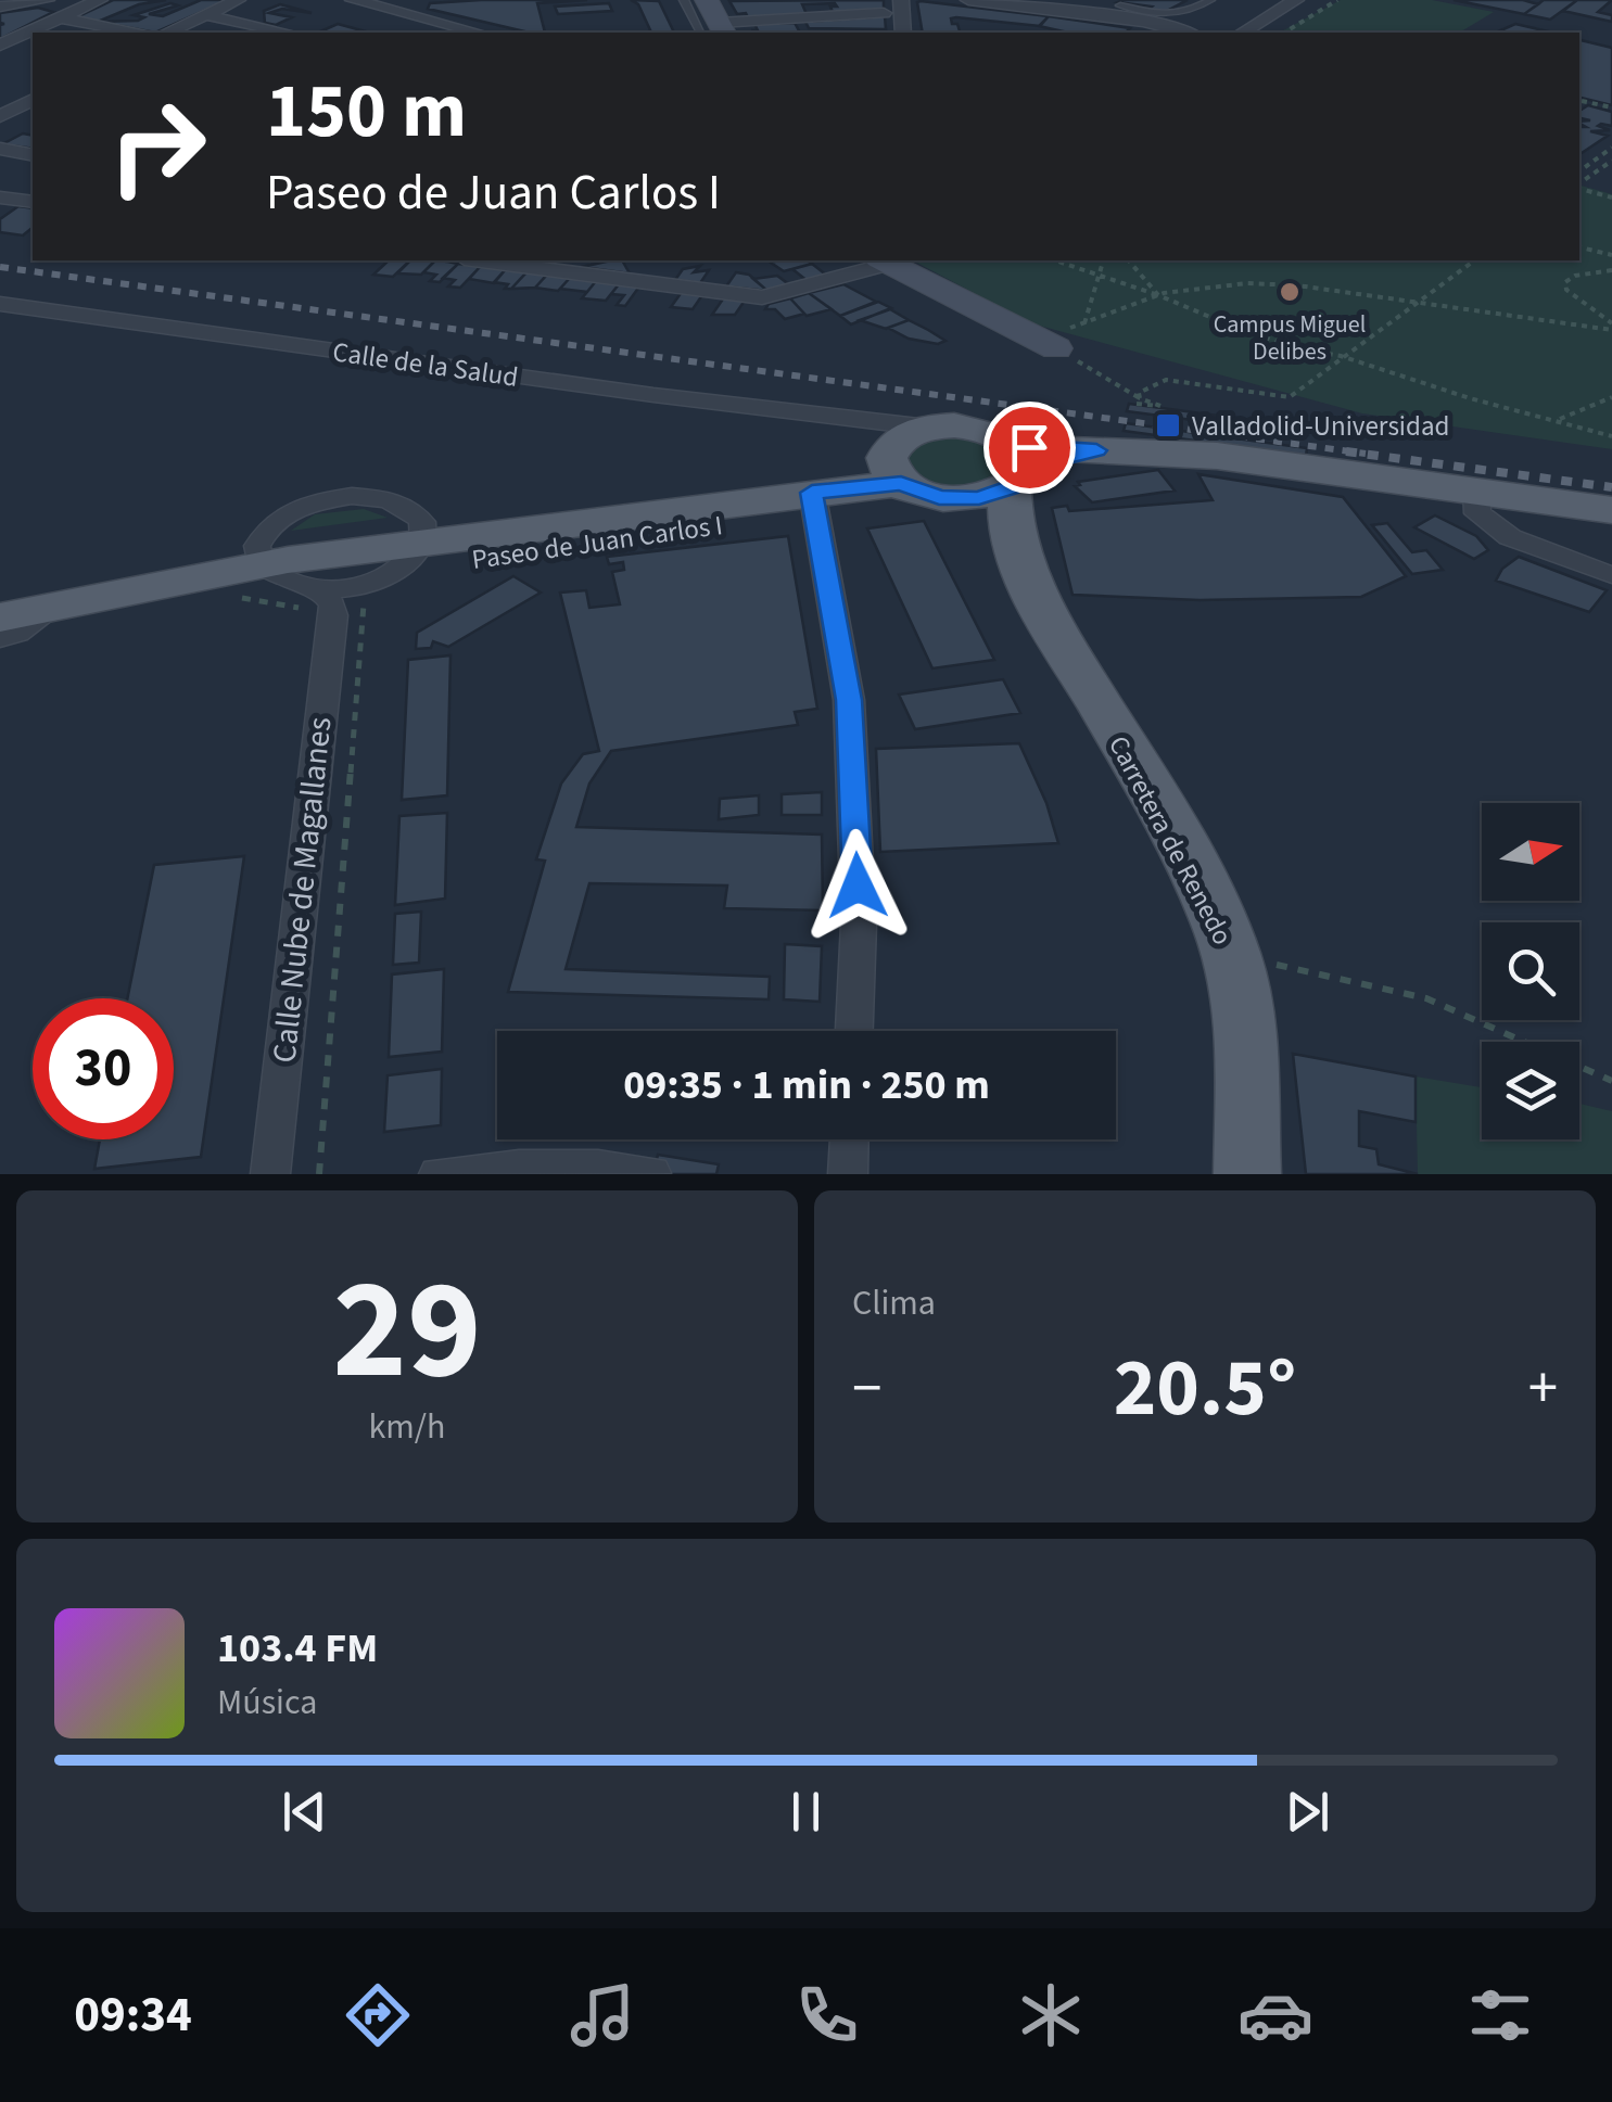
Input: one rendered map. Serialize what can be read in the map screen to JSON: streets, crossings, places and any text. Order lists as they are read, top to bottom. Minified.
{"streets":{"main road":["Paseo de Juan Carlos I","Carretera de Renedo"],"street":["Calle de la Salud","Calle Nube de Magallanes"]},"places":{"other":["Campus Miguel Delibes"],"transit":["Valladolid-Universidad"]},"north":"right","page":{"turn":["150 m","Paseo de Juan Carlos I"],"limit":"30","trip":"09:35 · 1 min · 250 m","tile":[["29","km/h"],"Clima"],"heat":["−","20.5°","+"],"song":["103.4 FM","Música"],"tabs":"09:34"}}
